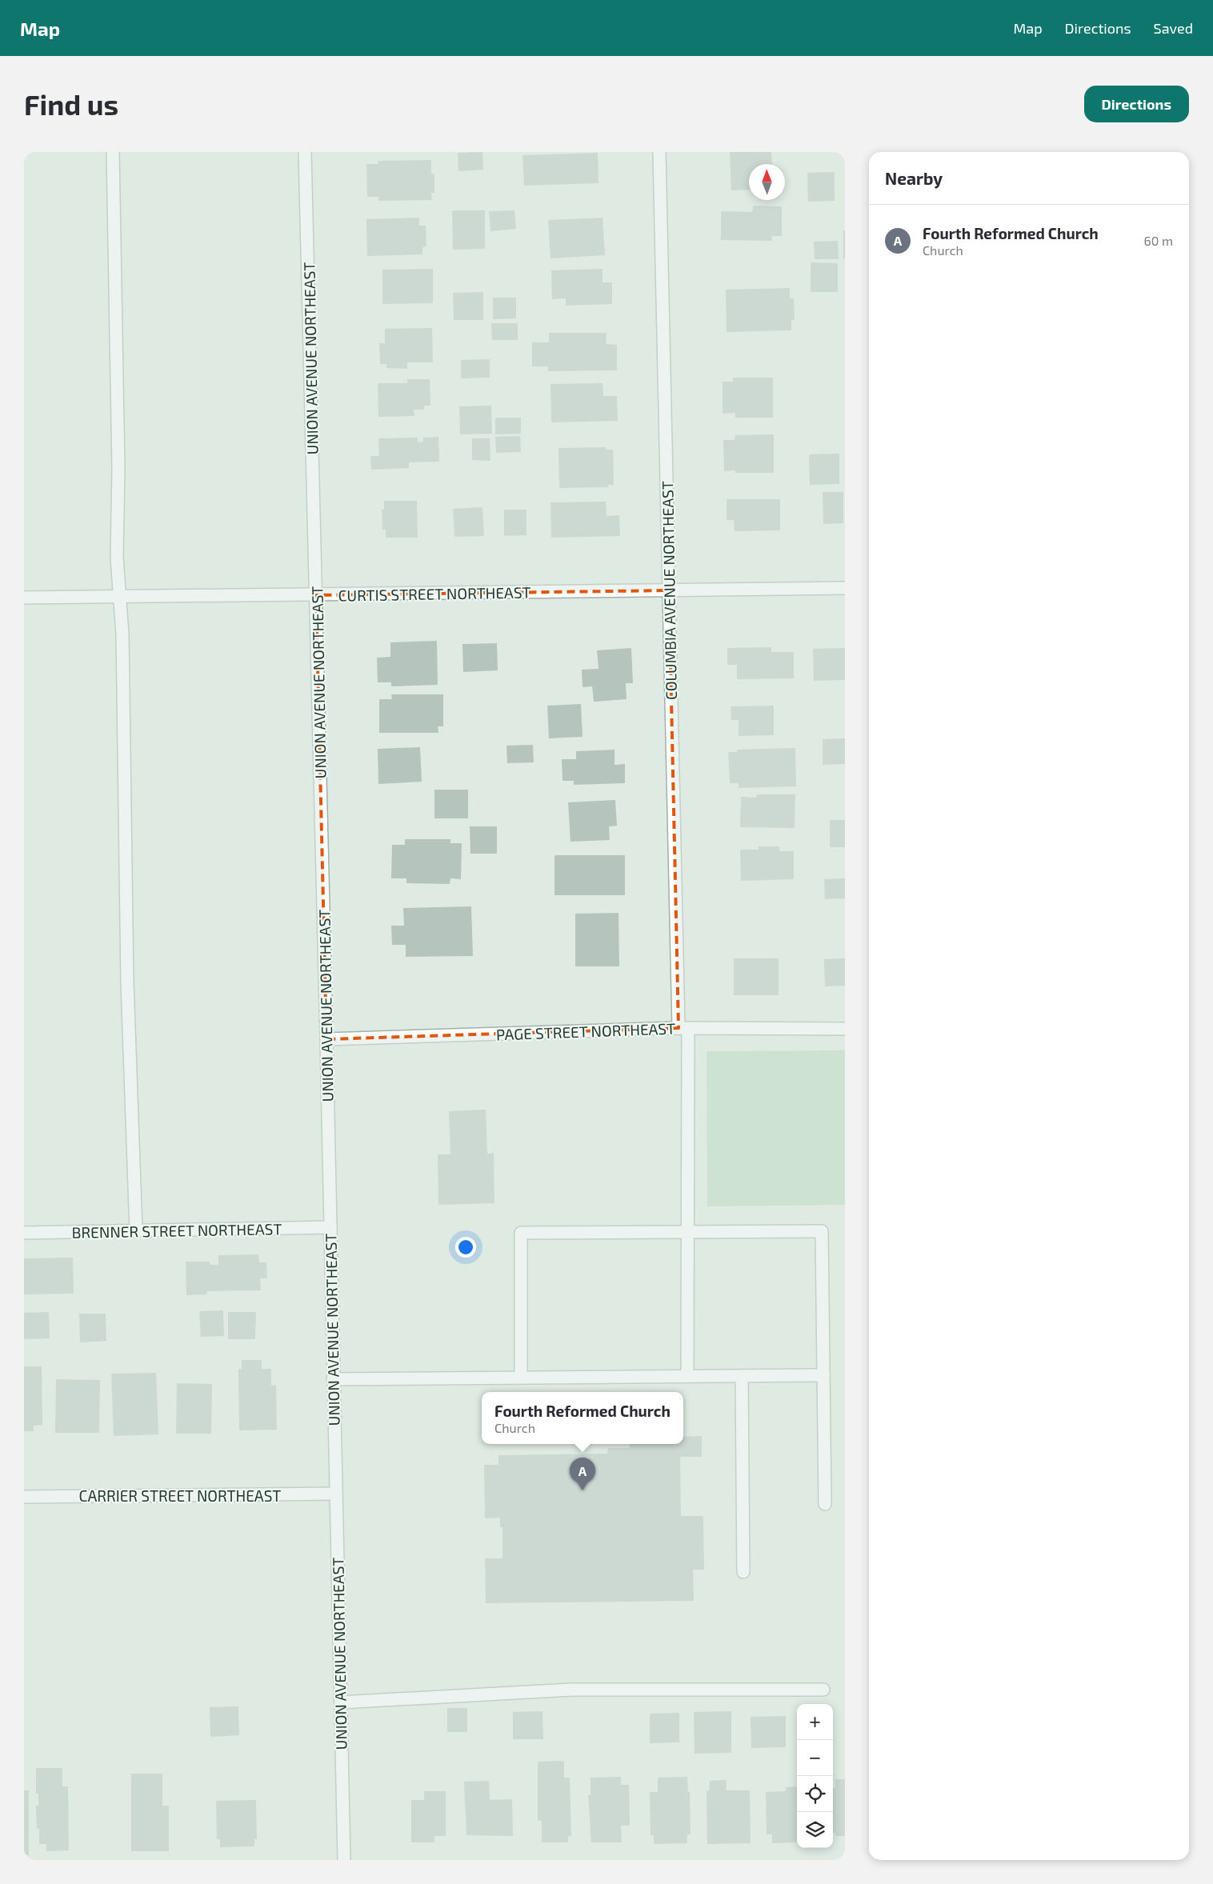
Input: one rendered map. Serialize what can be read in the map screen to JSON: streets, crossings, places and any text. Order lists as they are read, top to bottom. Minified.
{"streets":{"street":["UNION AVENUE NORTHEAST","COLUMBIA AVENUE NORTHEAST","CURTIS STREET NORTHEAST","PAGE STREET NORTHEAST","BRENNER STREET NORTHEAST","CARRIER STREET NORTHEAST"]},"crossings":[["UNION AVENUE NORTHEAST","CURTIS STREET NORTHEAST"],["UNION AVENUE NORTHEAST","PAGE STREET NORTHEAST"],["UNION AVENUE NORTHEAST","BRENNER STREET NORTHEAST"],["UNION AVENUE NORTHEAST","CARRIER STREET NORTHEAST"],["COLUMBIA AVENUE NORTHEAST","CURTIS STREET NORTHEAST"],["COLUMBIA AVENUE NORTHEAST","PAGE STREET NORTHEAST"]],"north":"top","page":{"header":"Map","nav":["Map","Directions","Saved"],"buttons":"Directions","title":"Find us","heading":"Nearby","list":[{"mark":"A","name":"Fourth Reformed Church","note":"Church","value":"60 m"}],"popup":["Fourth Reformed Church","Church"],"pins":"A","map_buttons":["+","−"]}}
